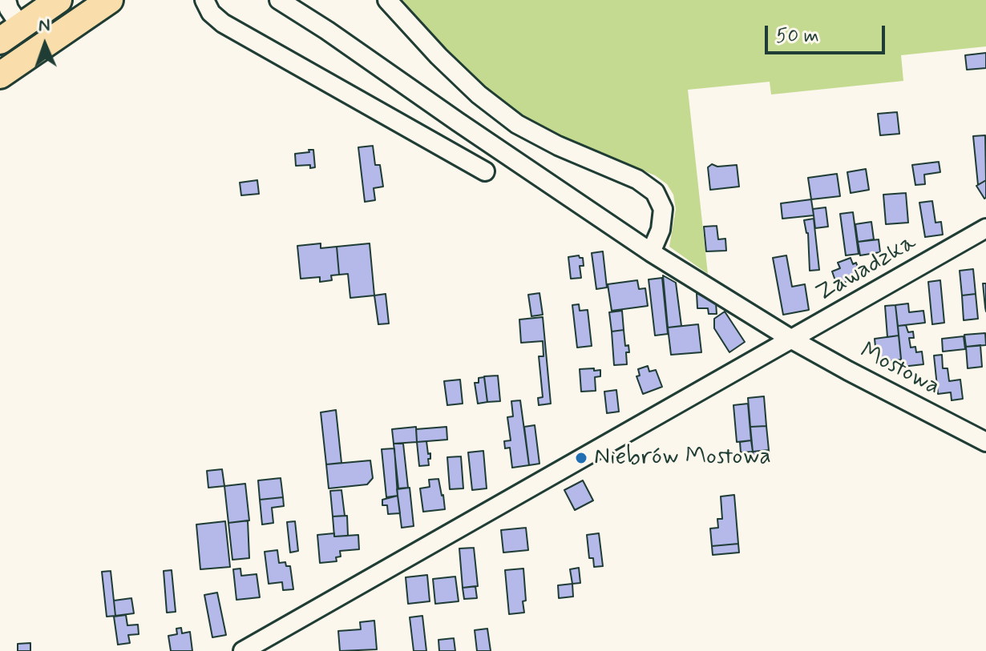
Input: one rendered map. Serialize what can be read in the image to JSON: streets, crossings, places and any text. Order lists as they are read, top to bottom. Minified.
{"streets":{"street":["Zawadzka","Mostowa"]},"crossings":[["Zawadzka","Mostowa"]],"places":["Niebrów Mostowa"],"scale_bar":"50 m","north":"top"}
